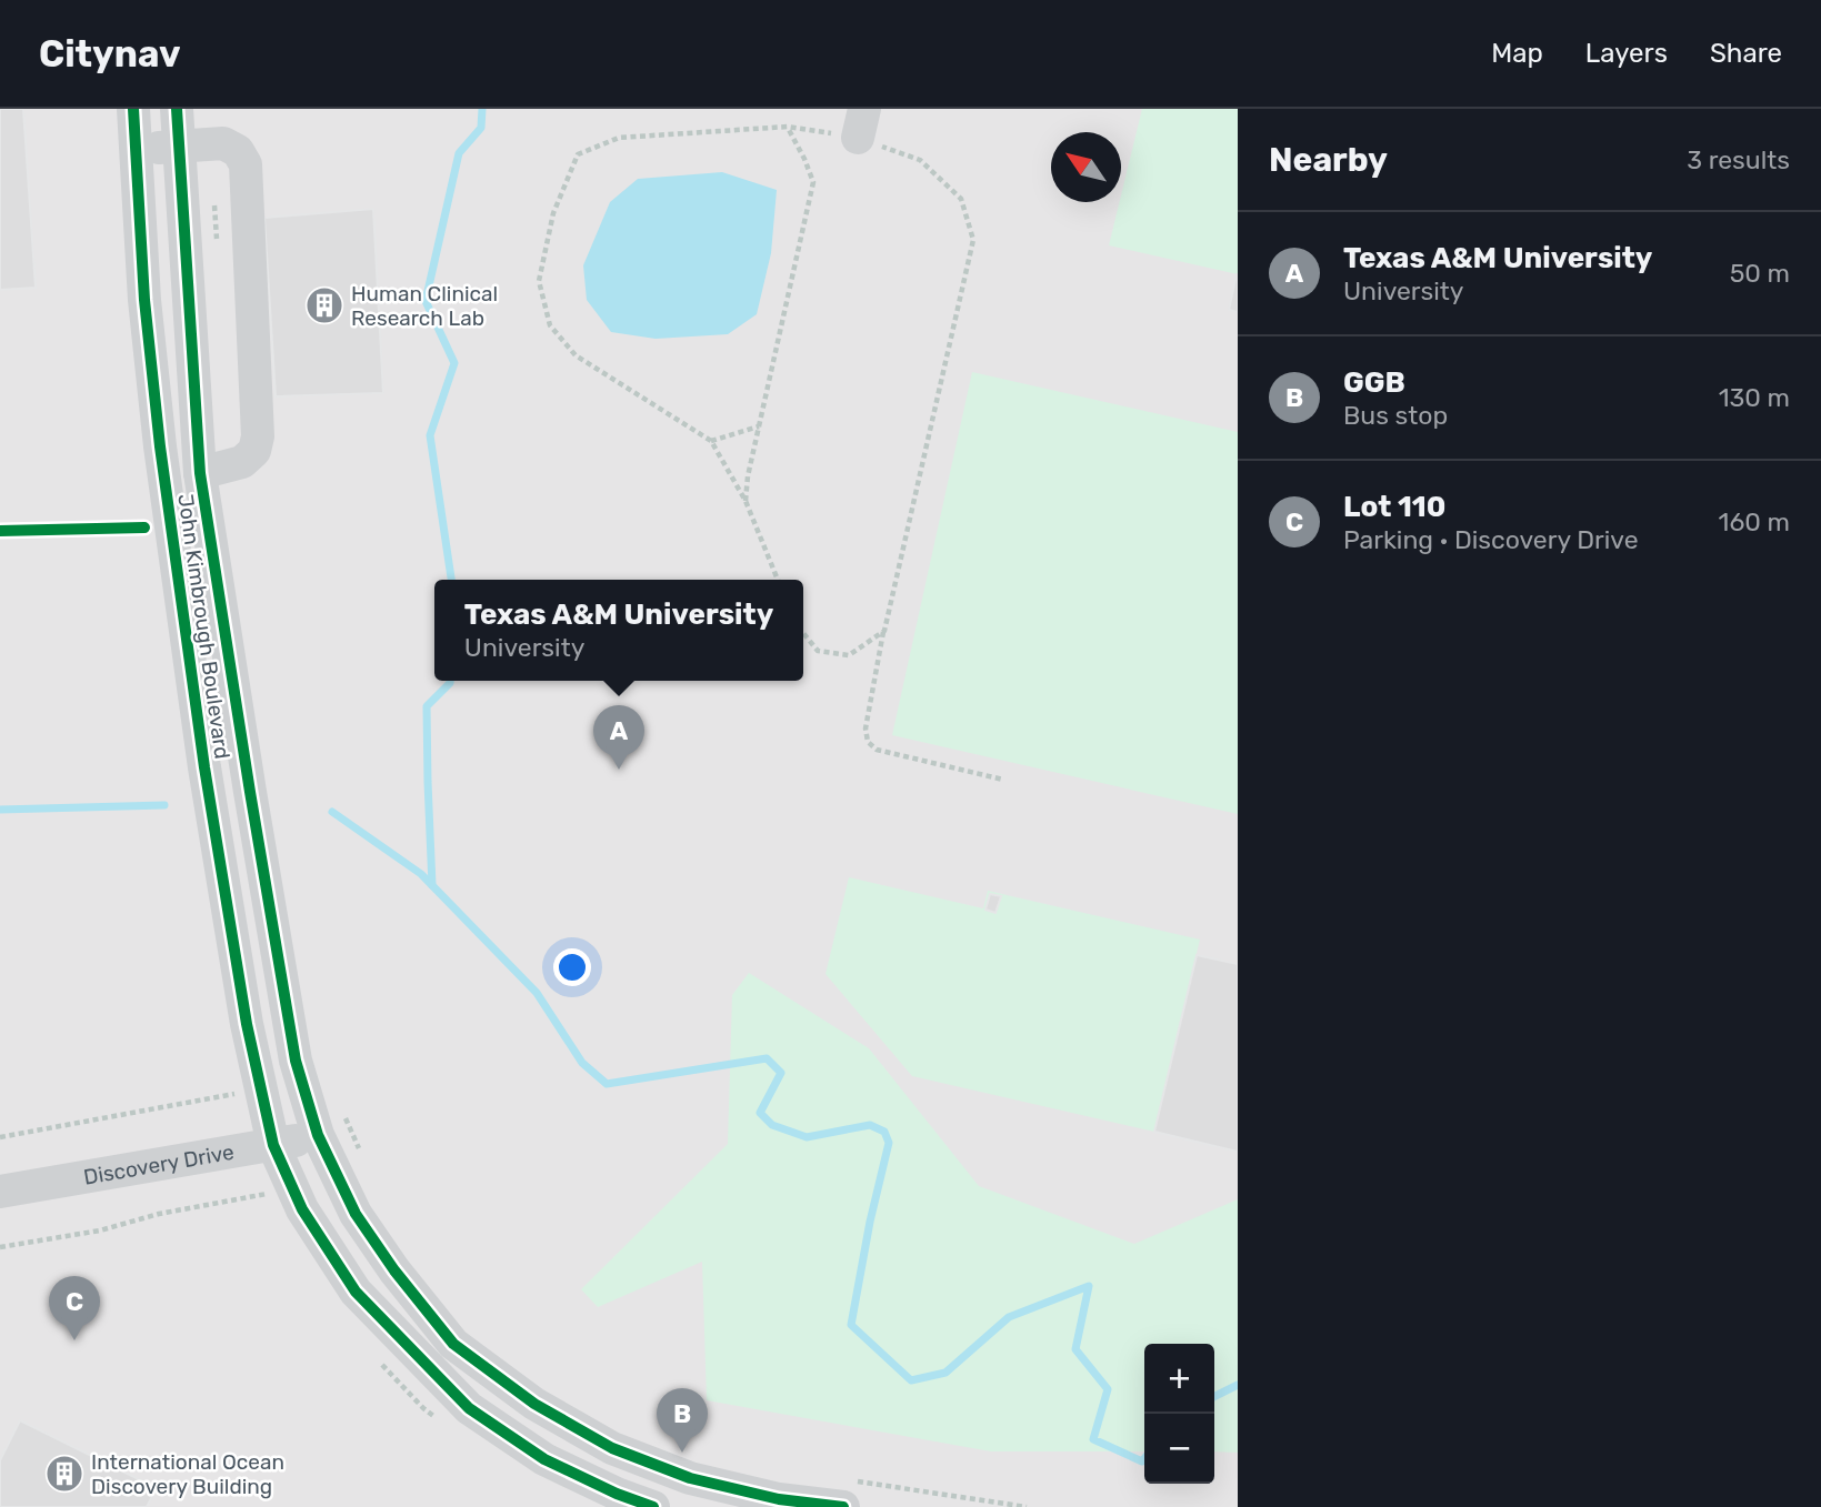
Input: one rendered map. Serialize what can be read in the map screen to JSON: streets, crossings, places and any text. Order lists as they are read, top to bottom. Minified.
{"streets":{"street":["John Kimbrough Boulevard","Discovery Drive"]},"crossings":[["John Kimbrough Boulevard","Discovery Drive"]],"places":{"building":["Human Clinical Research Lab","International Ocean Discovery Building"]},"north":"top left","page":{"header":"Citynav","nav":["Map","Layers","Share"],"heading":["Nearby","3 results"],"list":[{"mark":"A","name":"Texas A&M University","note":"University","value":"50 m"},{"mark":"B","name":"GGB","note":"Bus stop","value":"130 m"},{"mark":"C","name":"Lot 110","note":"Parking · Discovery Drive","value":"160 m"}],"popup":["Texas A&M University","University"],"pins":["A","C","B"],"map_buttons":["+","−"]}}
